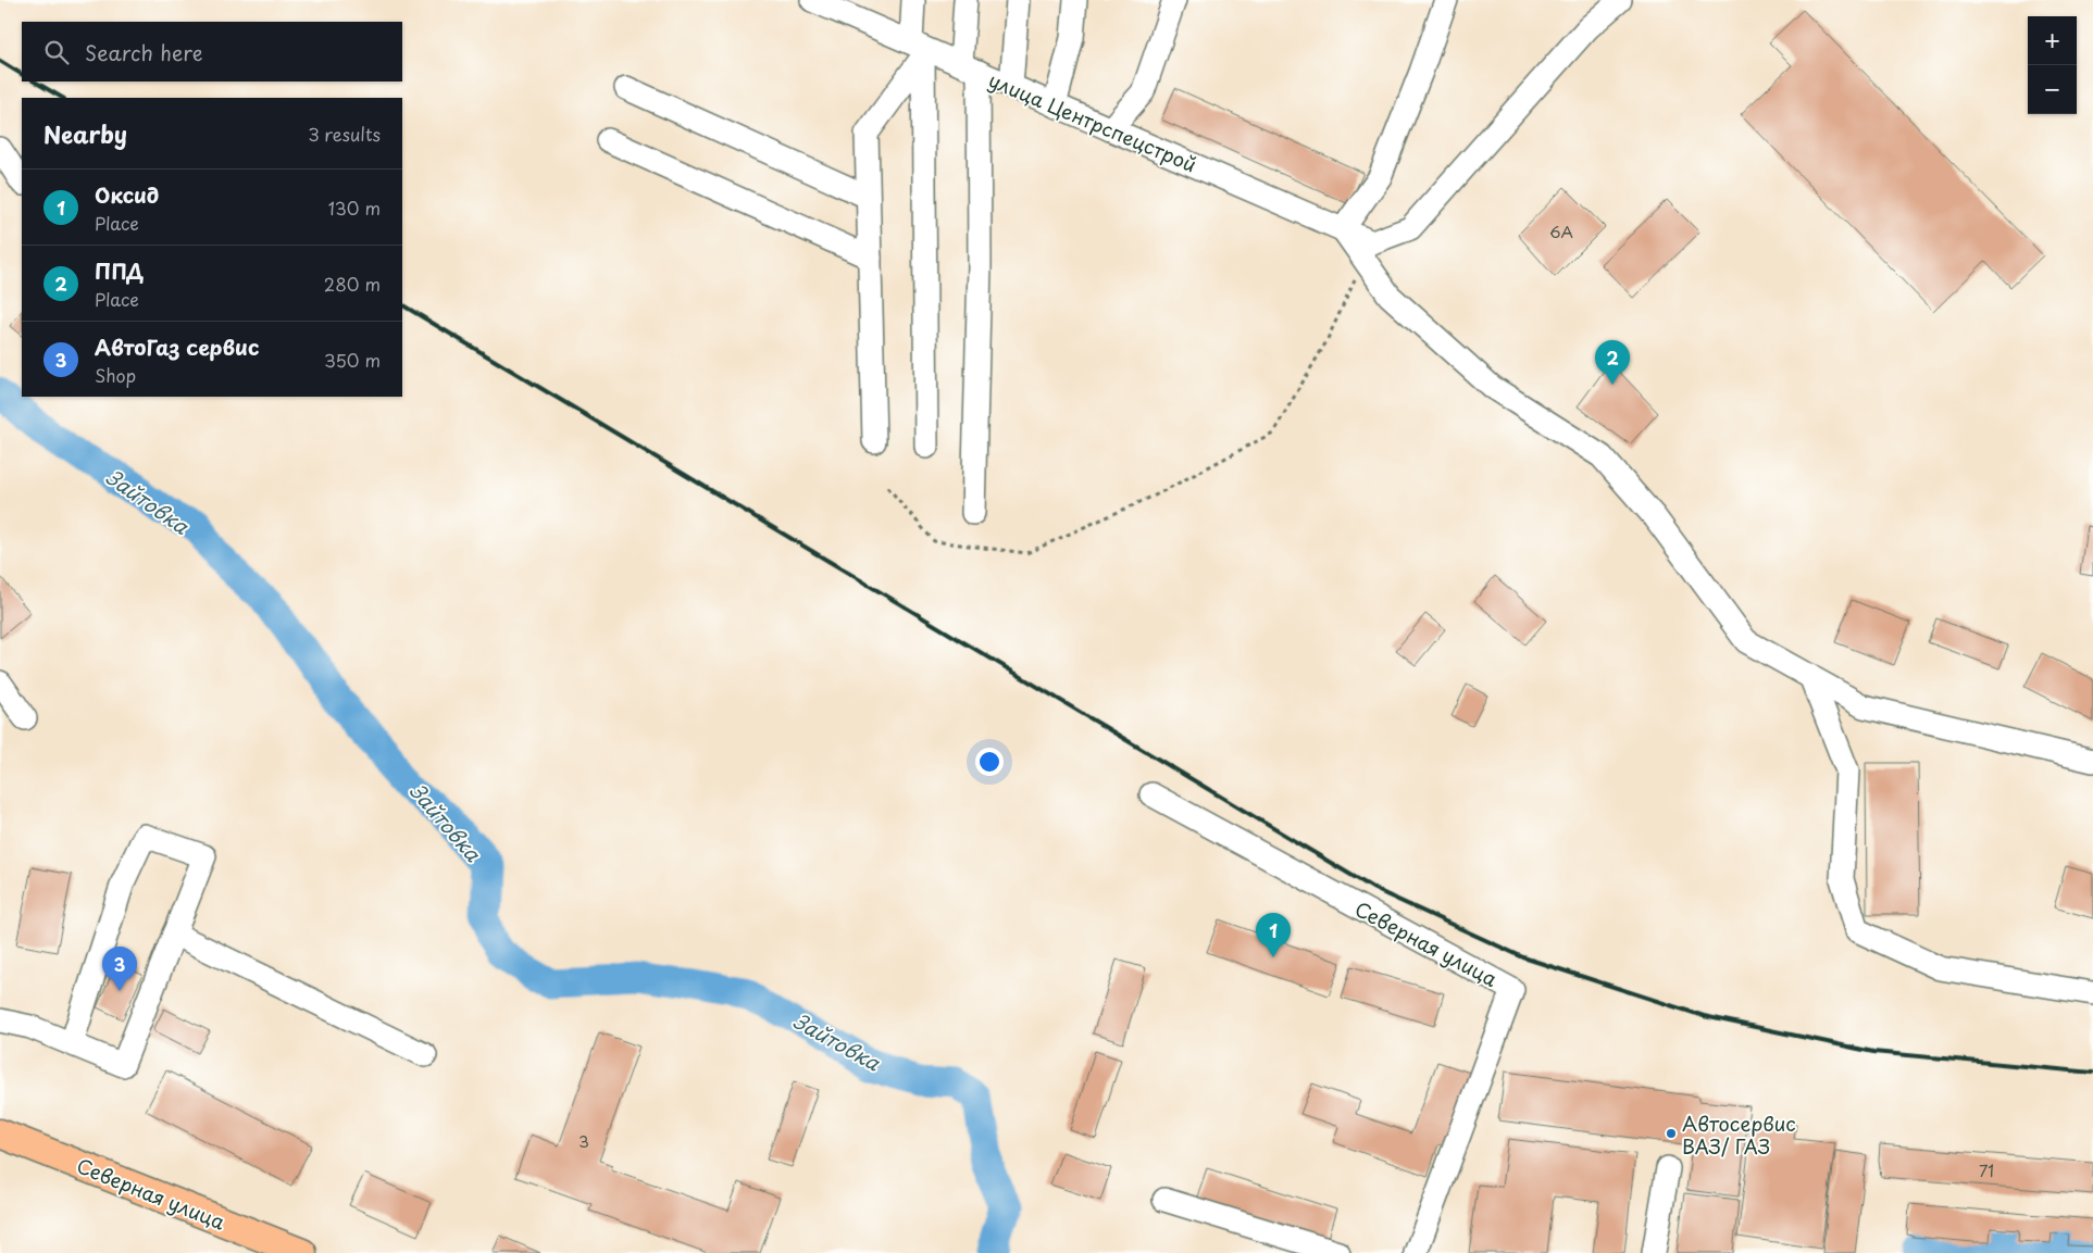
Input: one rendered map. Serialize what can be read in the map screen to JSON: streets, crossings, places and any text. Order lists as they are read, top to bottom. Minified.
{"streets":{"main road":["Северная улица"],"street":["улица Центрспецстрой"]},"water":["Зайтовка"],"places":["Автосервис ВАЗ/ ГАЗ"],"house_numbers":["6А","3","71"],"page":{"map_buttons":["+","−"],"search":"Search here","heading":["Nearby","3 results"],"list":[{"mark":"1","name":"Оксид","note":"Place","value":"130 m"},{"mark":"2","name":"ППД","note":"Place","value":"280 m"},{"mark":"3","name":"АвтоГаз сервис","note":"Shop","value":"350 m"}],"pins":["2","1","3"]}}
